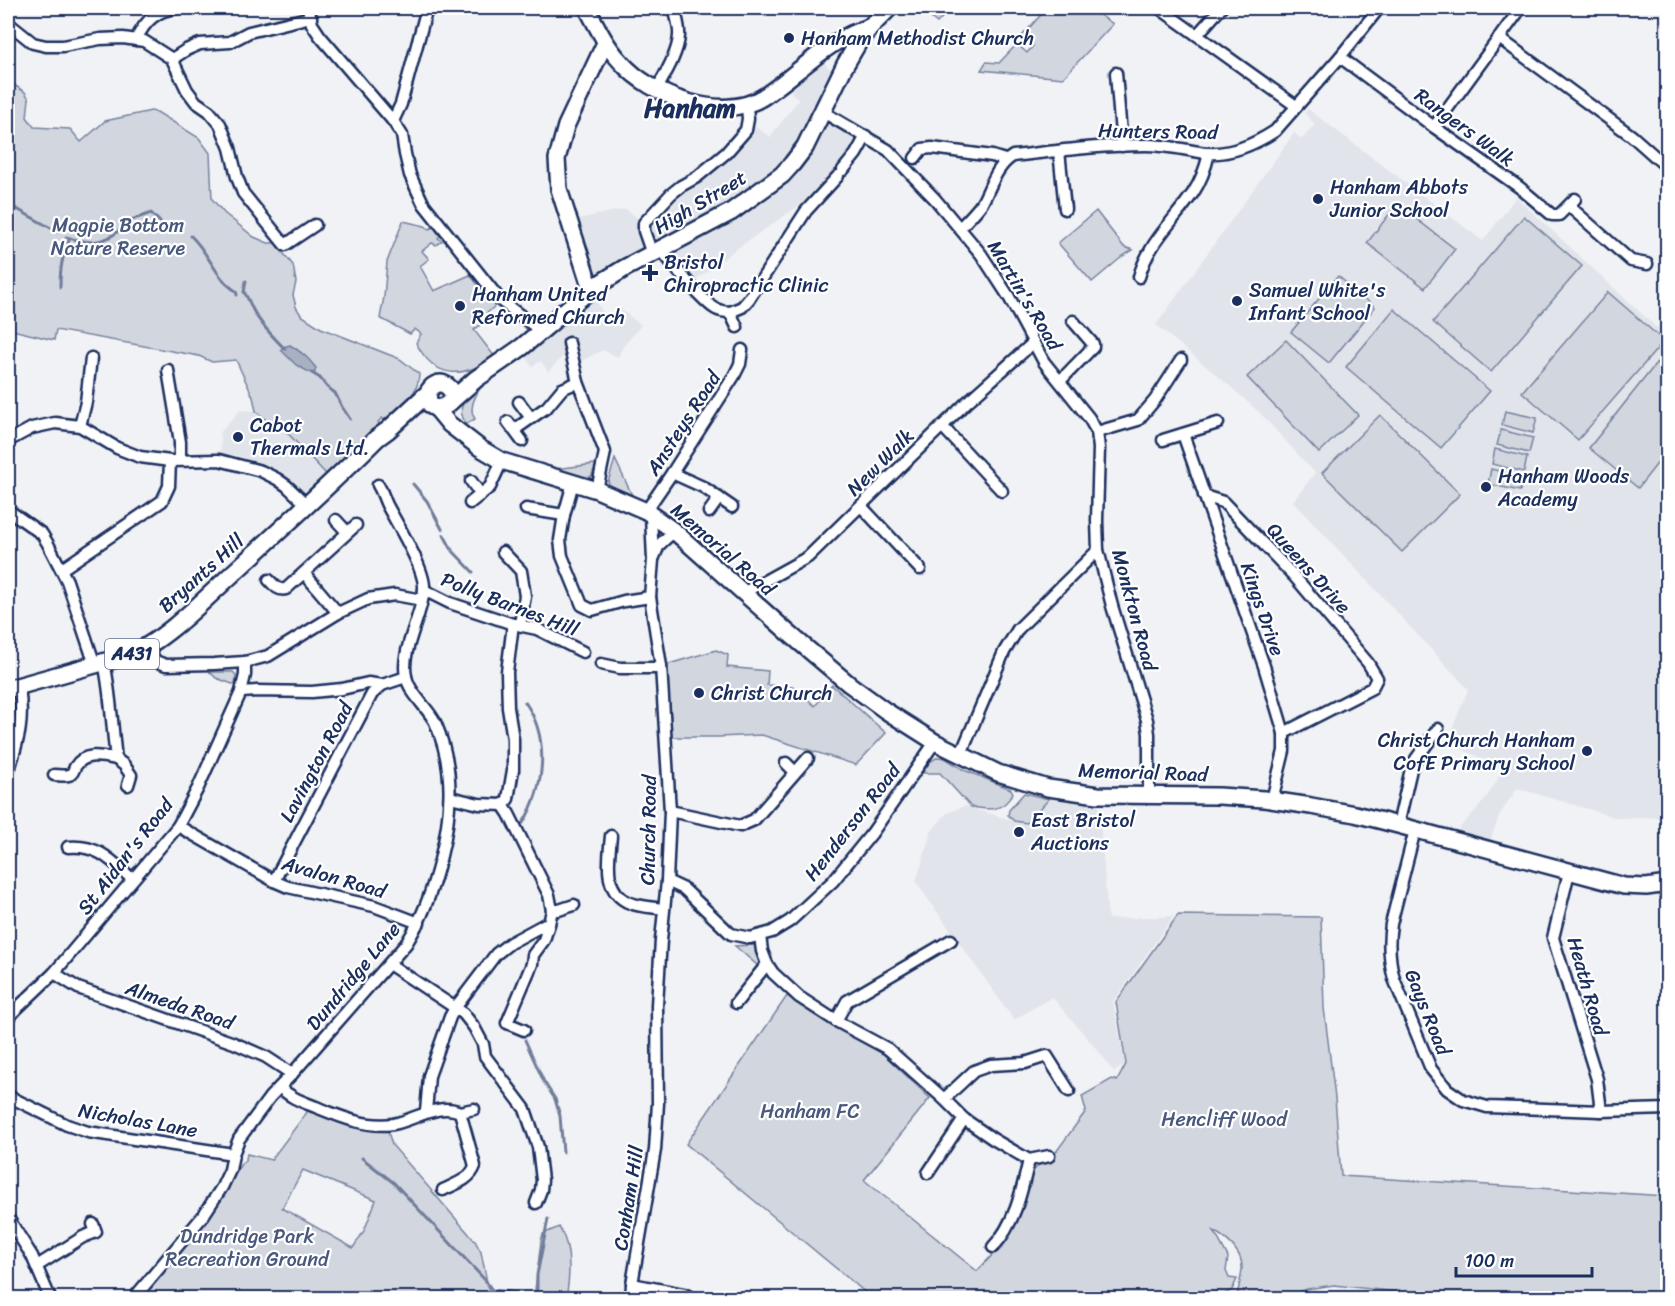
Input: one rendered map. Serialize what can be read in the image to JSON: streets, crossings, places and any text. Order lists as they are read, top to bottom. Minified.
{"streets":{"main road":["High Street","Bryants Hill","A431"],"street":["Rangers Walk","Hunters Road","Martin's Road","Ansteys Road","New Walk","Memorial Road","Queens Drive","Polly Barnes Hill","Kings Drive","Monkton Road","Lavington Road","Henderson Road","Church Road","St Aidan's Road","Avalon Road","Dundridge Lane","Heath Road","Almeda Road","Gays Road","Nicholas Lane","Conham Hill"]},"crossings":[["Rangers Walk","Hunters Road"],["High Street","Martin's Road"],["High Street","Memorial Road"],["High Street","Bryants Hill"],["Martin's Road","New Walk"],["Martin's Road","Monkton Road"],["Ansteys Road","Memorial Road"],["Ansteys Road","Church Road"],["New Walk","Memorial Road"],["Memorial Road","Bryants Hill"],["Memorial Road","Kings Drive"],["Memorial Road","Monkton Road"],["Memorial Road","Henderson Road"],["Memorial Road","Church Road"],["Memorial Road","Heath Road"],["Memorial Road","Gays Road"],["Queens Drive","Kings Drive"],["Bryants Hill","Polly Barnes Hill"],["Polly Barnes Hill","St Aidan's Road"],["Lavington Road","Avalon Road"],["Church Road","Conham Hill"],["St Aidan's Road","Avalon Road"],["St Aidan's Road","Almeda Road"],["Avalon Road","Dundridge Lane"],["Dundridge Lane","Almeda Road"],["Dundridge Lane","Nicholas Lane"],["Heath Road","Gays Road"]],"districts":["Hanham"],"parks":["Magpie Bottom Nature Reserve","Hanham FC","Hencliff Wood","Dundridge Park Recreation Ground"],"places":{"other":["Hanham Methodist Church","Hanham Abbots Junior School","Samuel White's Infant School","Hanham United Reformed Church","Cabot Thermals Ltd.","Hanham Woods Academy","Christ Church","Christ Church Hanham CofE Primary School","East Bristol Auctions"],"health":["Bristol Chiropractic Clinic"]},"scale_bar":"100 m"}
